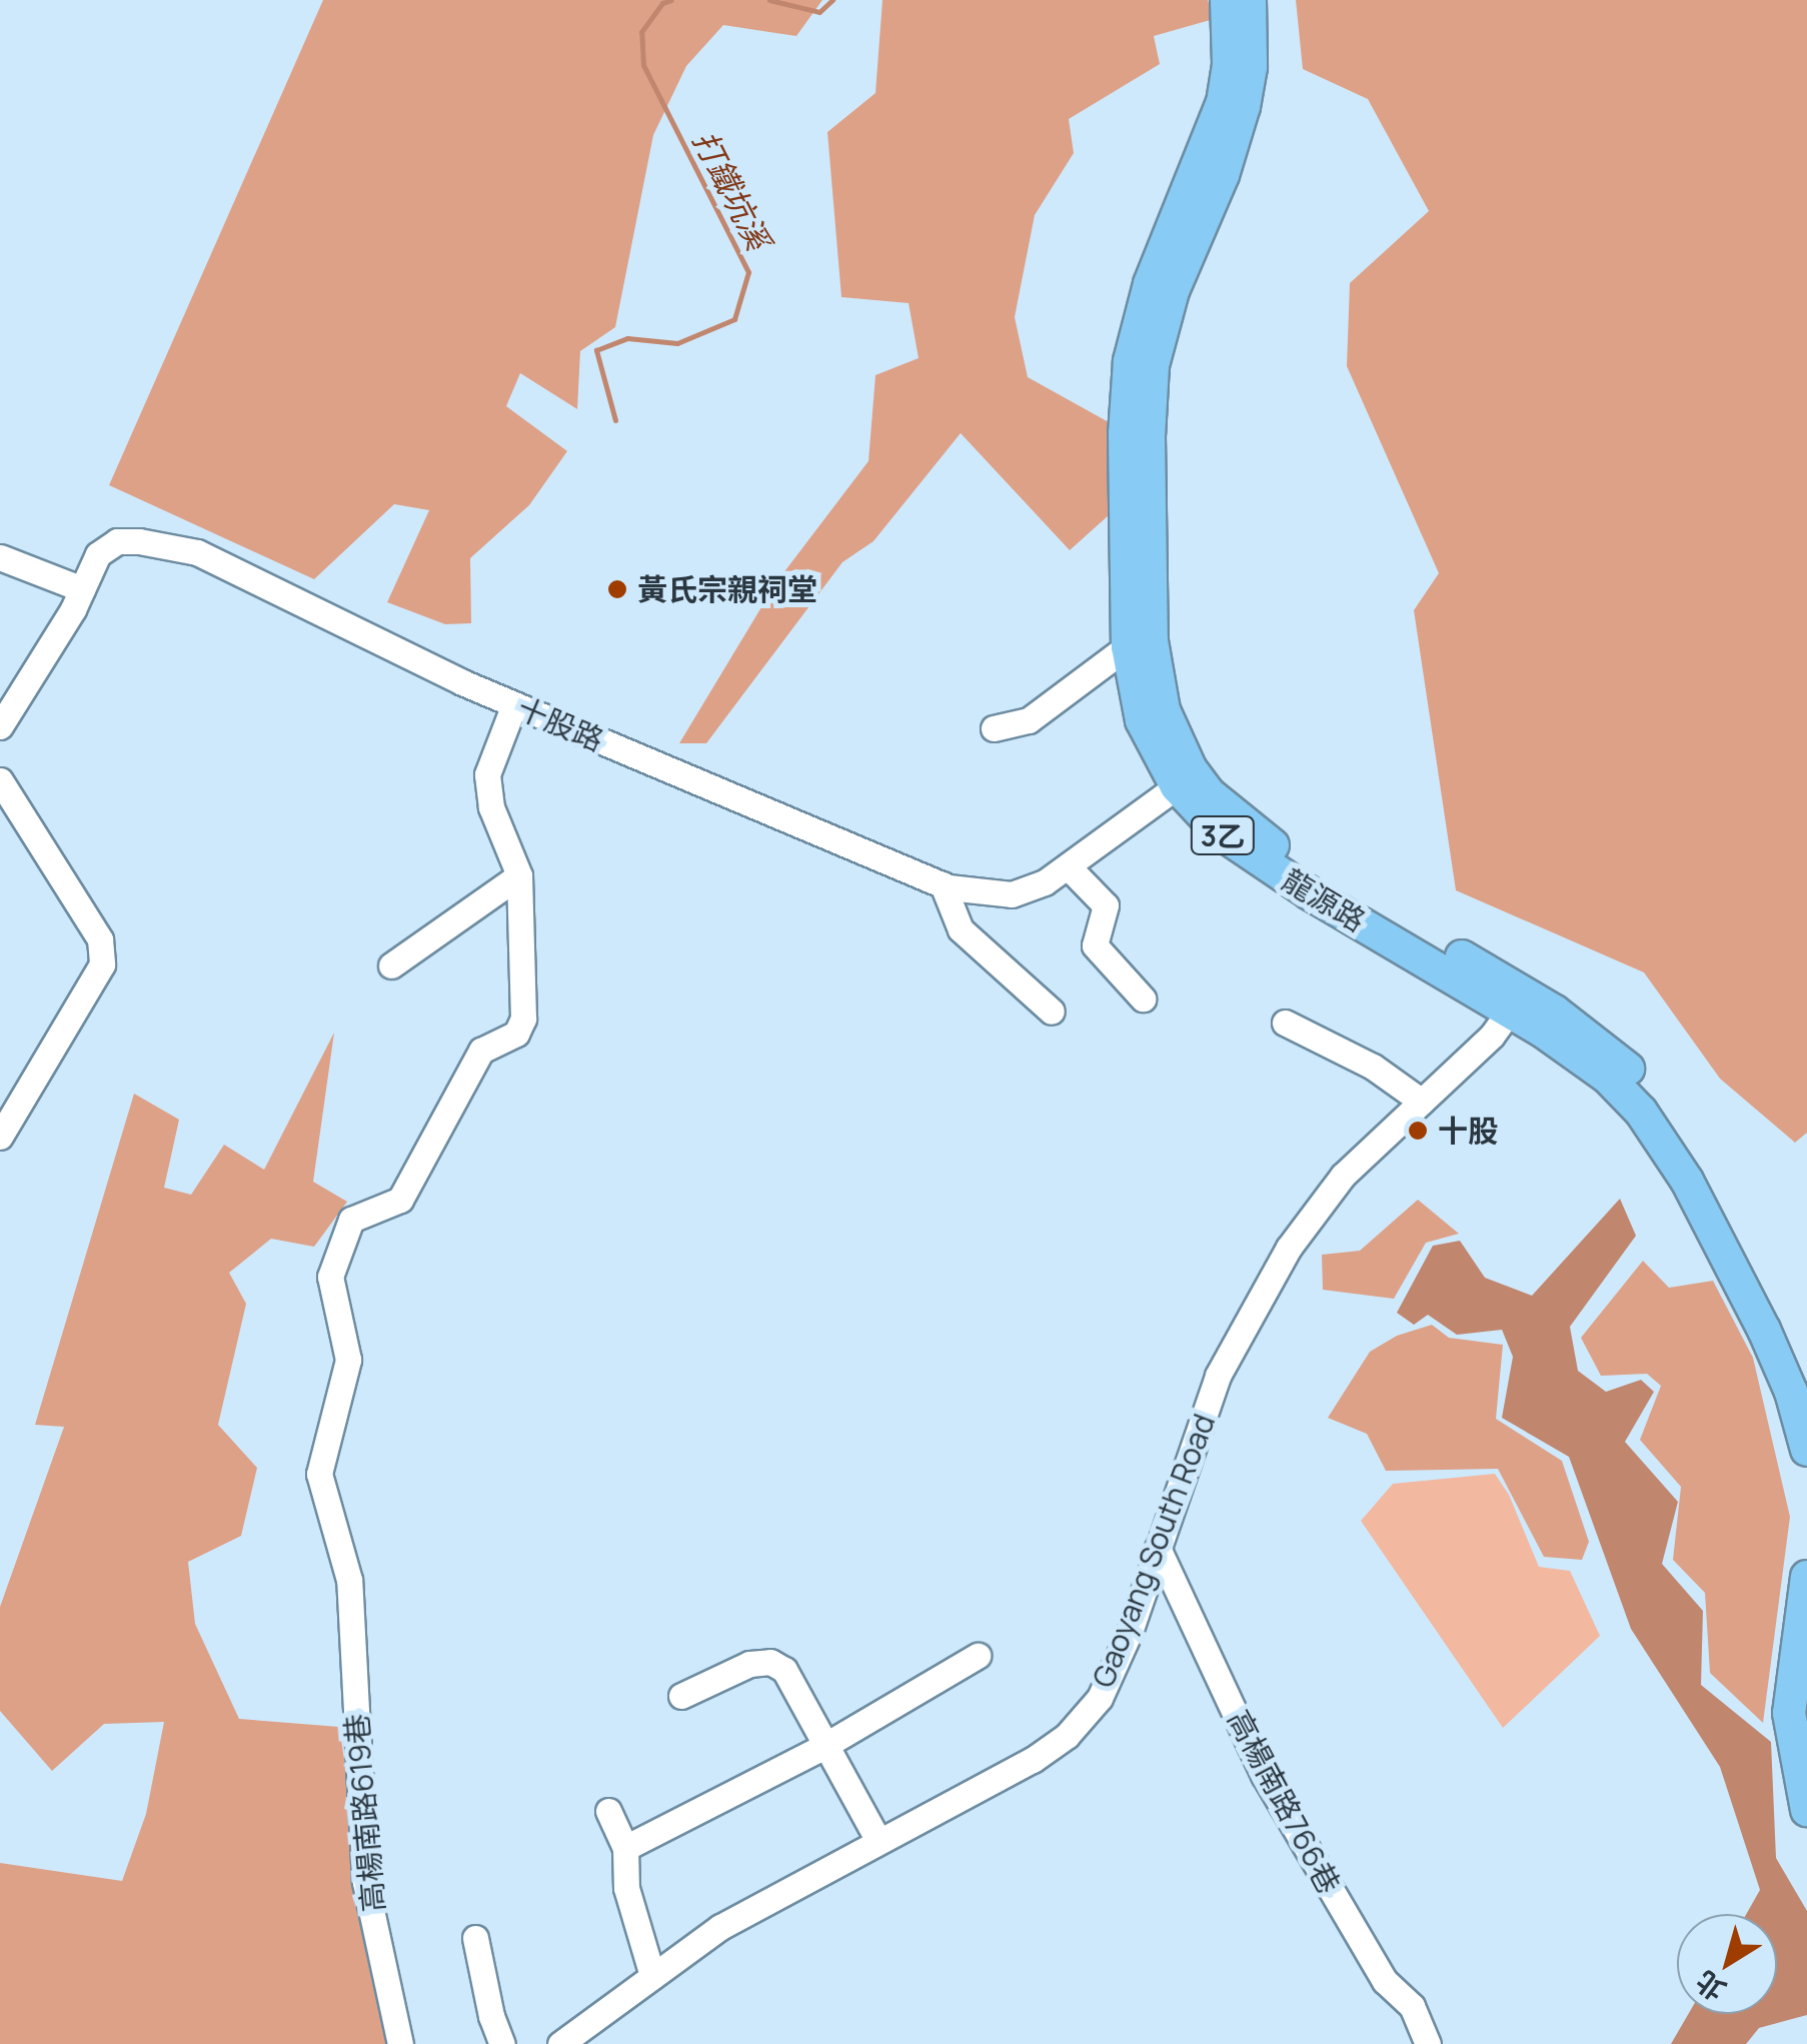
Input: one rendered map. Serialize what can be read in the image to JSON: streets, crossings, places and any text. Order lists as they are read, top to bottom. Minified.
{"streets":{"main road":["3乙"],"street":["十股路","Gaoyang South Road","高楊南路766巷","高楊南路619巷"]},"crossings":[["十股路","3乙"],["3乙","Gaoyang South Road"],["Gaoyang South Road","高楊南路766巷"]],"water":["打鐵坑溪"],"places":["黃氏宗親祠堂","十股"],"north":"bottom left"}
